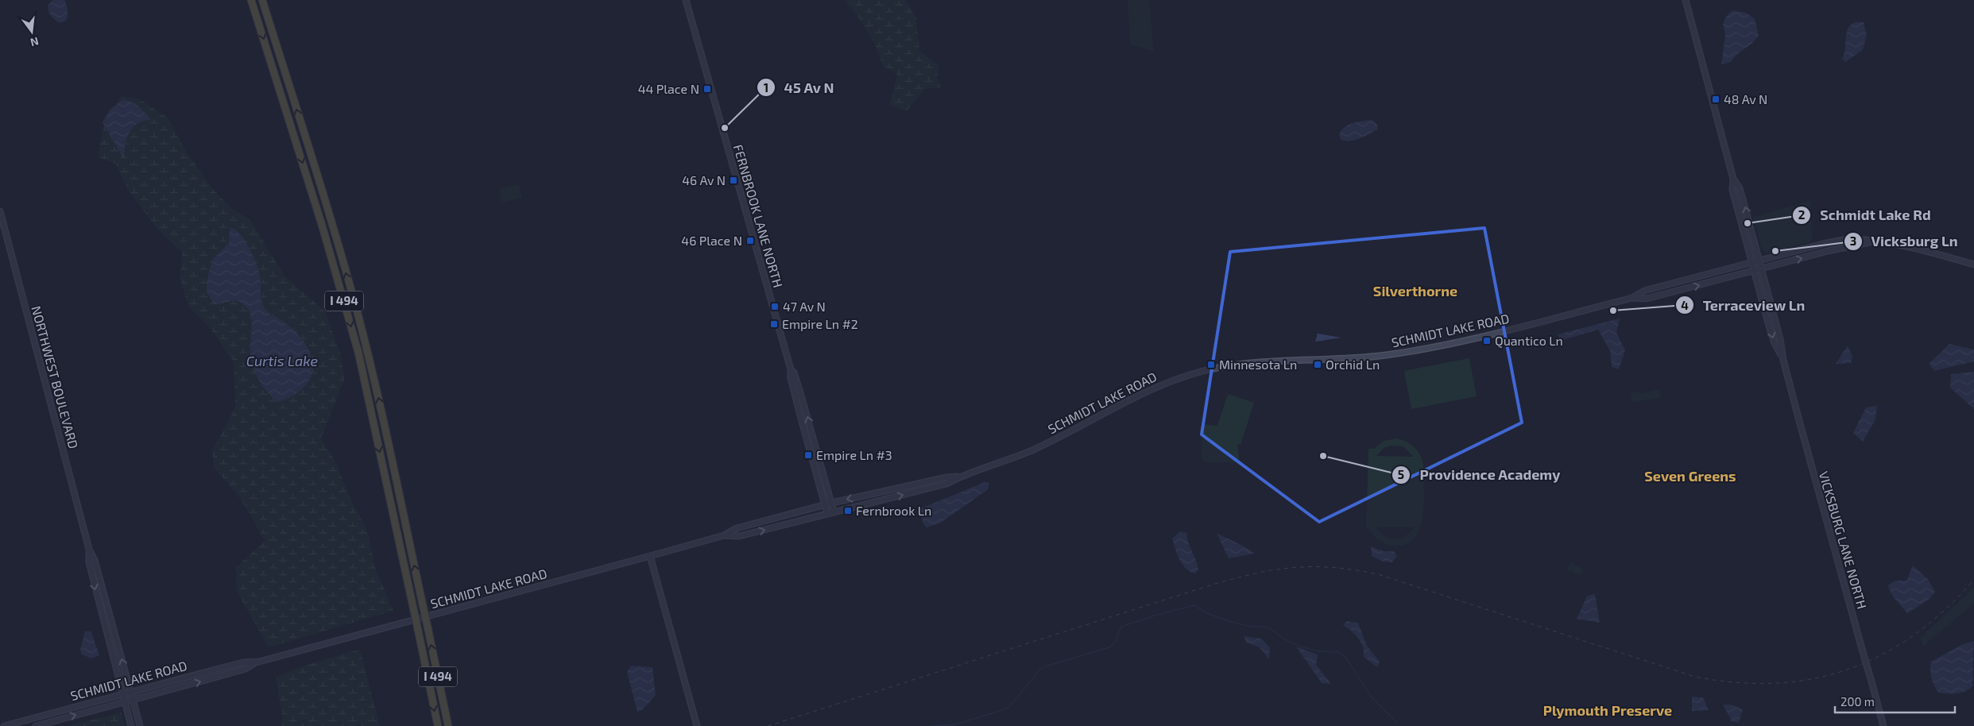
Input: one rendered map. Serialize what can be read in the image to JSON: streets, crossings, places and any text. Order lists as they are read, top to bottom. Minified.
{"streets":{"highway":["I 494"],"street":["FERNBROOK LANE NORTH","SCHMIDT LAKE ROAD","NORTHWEST BOULEVARD","VICKSBURG LANE NORTH"]},"crossings":[["FERNBROOK LANE NORTH","SCHMIDT LAKE ROAD"],["SCHMIDT LAKE ROAD","NORTHWEST BOULEVARD"],["SCHMIDT LAKE ROAD","VICKSBURG LANE NORTH"]],"districts":["Silverthorne","Seven Greens","Plymouth Preserve"],"water":["Curtis Lake"],"places":{"transit":["44 Place N","48 Av N","46 Av N","46 Place N","47 Av N","Empire Ln #2","Quantico Ln","Minnesota Ln","Orchid Ln","Empire Ln #3","Fernbrook Ln"],"other":["45 Av N","Schmidt Lake Rd","Vicksburg Ln","Terraceview Ln","Providence Academy"]},"scale_bar":"200 m","north":"bottom"}
